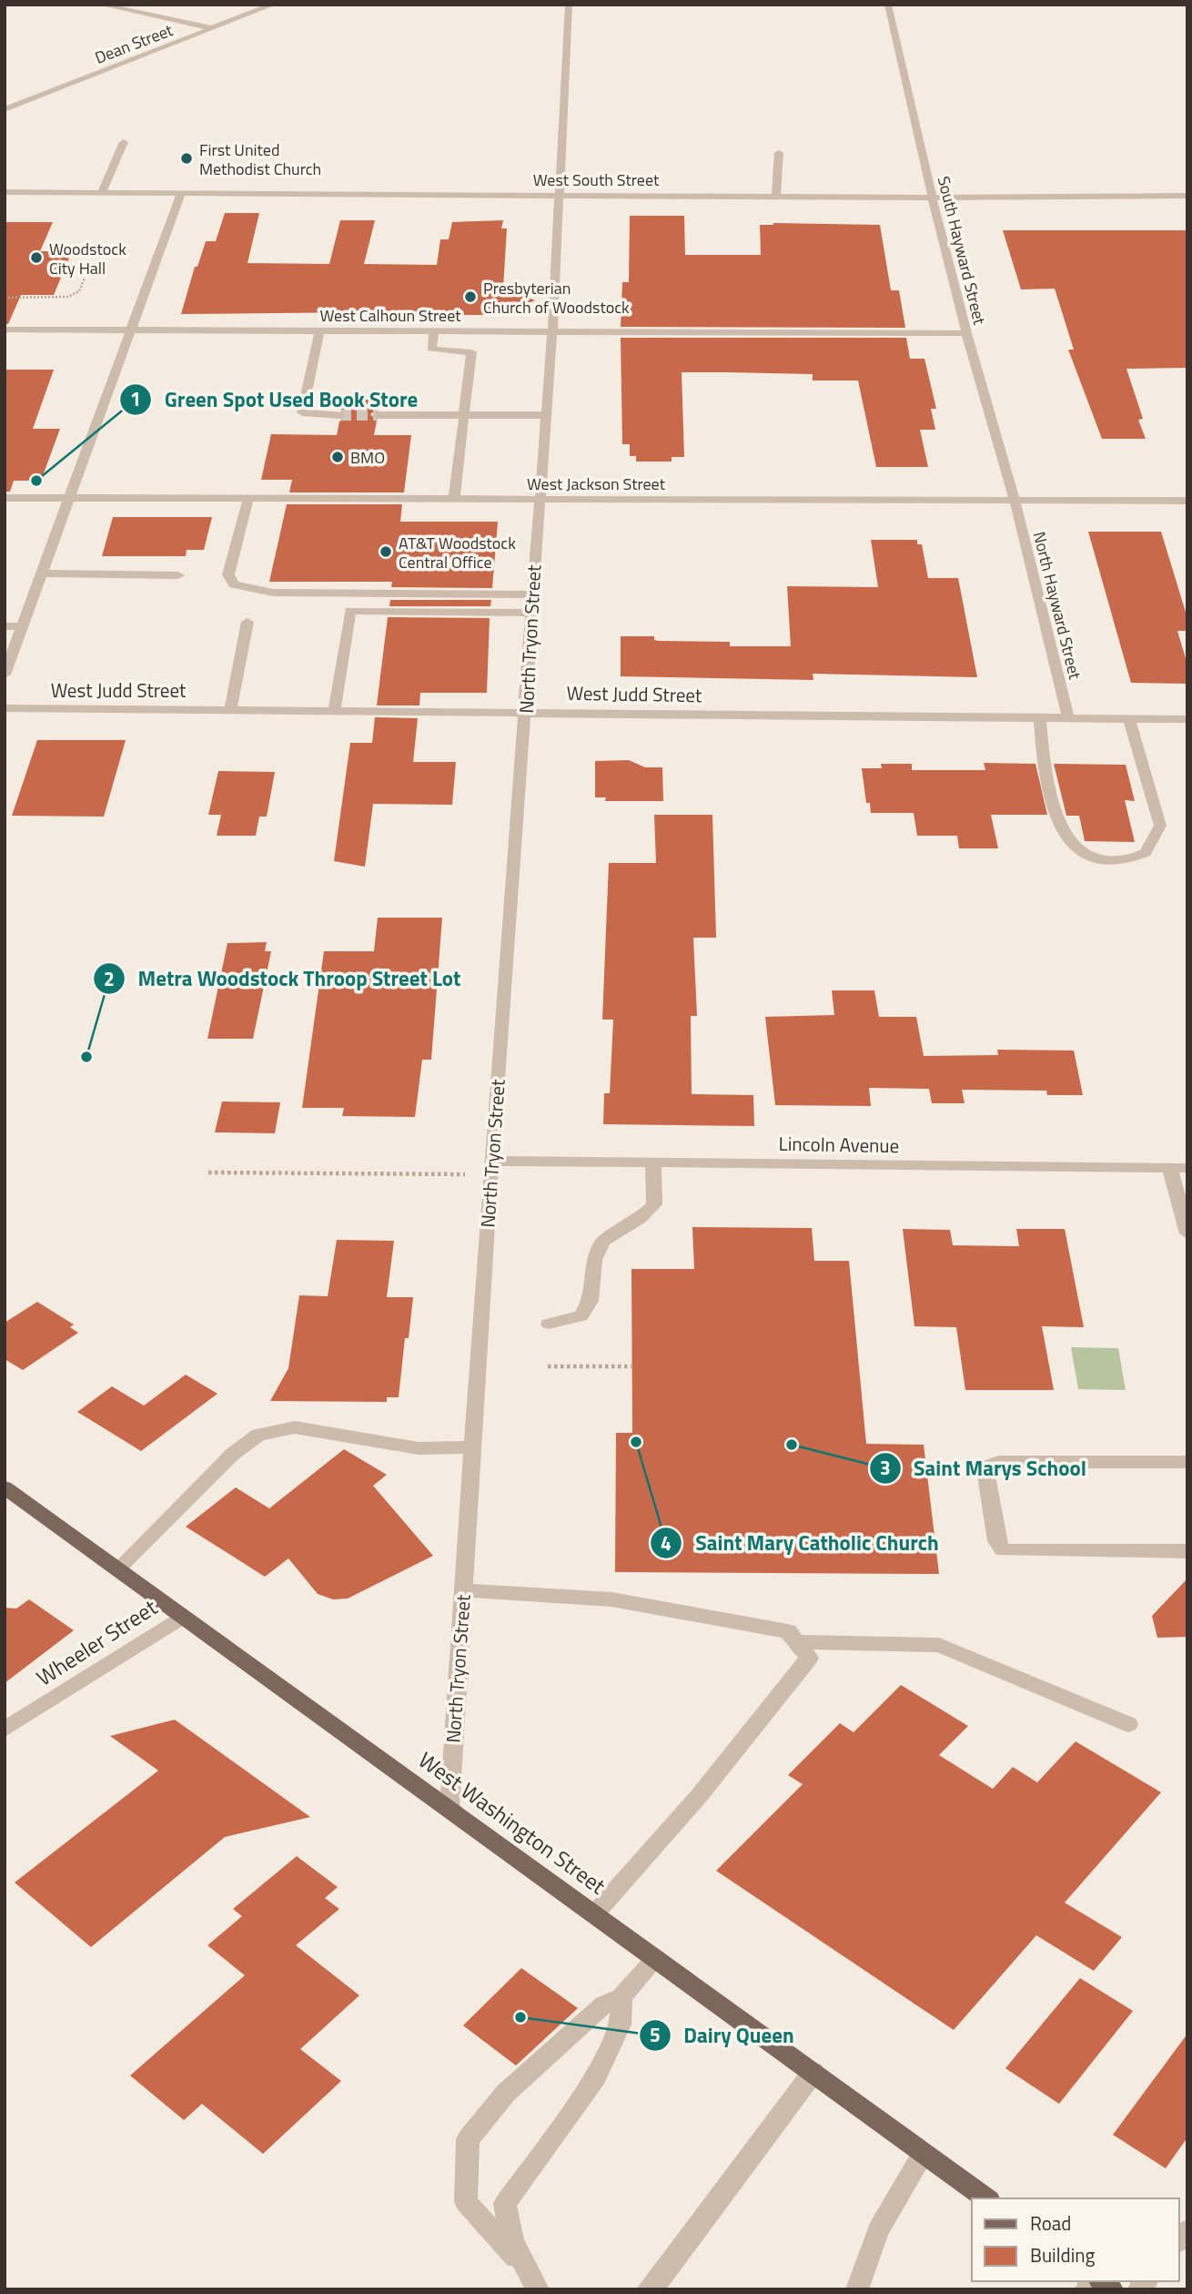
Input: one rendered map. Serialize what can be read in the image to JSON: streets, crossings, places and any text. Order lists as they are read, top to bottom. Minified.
{"streets":{"main road":["West Washington Street"],"street":["Dean Street","West South Street","South Hayward Street","West Calhoun Street","West Jackson Street","North Hayward Street","North Tryon Street","West Judd Street","Lincoln Avenue","Wheeler Street"]},"crossings":[["West South Street","South Hayward Street"],["West South Street","North Tryon Street"],["South Hayward Street","West Calhoun Street"],["South Hayward Street","West Jackson Street"],["South Hayward Street","North Hayward Street"],["West Calhoun Street","North Tryon Street"],["West Jackson Street","North Hayward Street"],["West Jackson Street","North Tryon Street"],["North Hayward Street","West Judd Street"],["North Tryon Street","West Judd Street"],["North Tryon Street","Lincoln Avenue"],["North Tryon Street","West Washington Street"],["Wheeler Street","West Washington Street"]],"places":["First United Methodist Church","Woodstock City Hall","Presbyterian Church of Woodstock","BMO","Green Spot Used Book Store","AT&T Woodstock Central Office","Metra Woodstock Throop Street Lot","Saint Mary Catholic Church","Saint Marys School","Dairy Queen"],"legend":["Road","Building"]}
